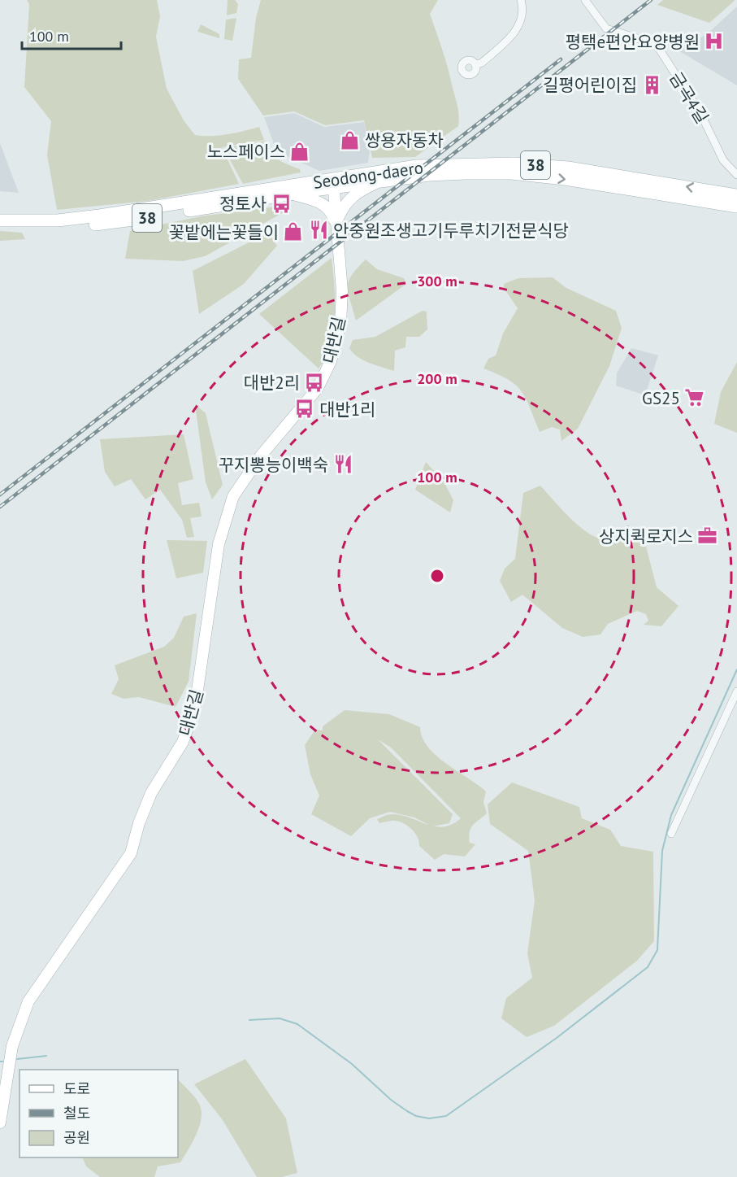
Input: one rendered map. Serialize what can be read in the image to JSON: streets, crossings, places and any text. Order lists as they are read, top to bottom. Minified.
{"streets":{"main road":["38","Seodong-daero"],"street":["금곡4길","대반길"]},"crossings":[["Seodong-daero","대반길"]],"places":{"hospital":["평택e편안요양병원"],"building":["길평어린이집"],"shop":["쌍용자동차","노스페이스","꽃밭에는꽃들이"],"bus stop":["정토사","대반2리","대반1리"],"restaurant":["안중원조생고기두루치기전문식당","꾸지뽕능이백숙"],"supermarket":["GS25"],"office":["상지퀵로지스"]},"legend":["도로","철도","공원"],"scale_bar":"100 m","rings":["300 m","200 m","100 m"]}
